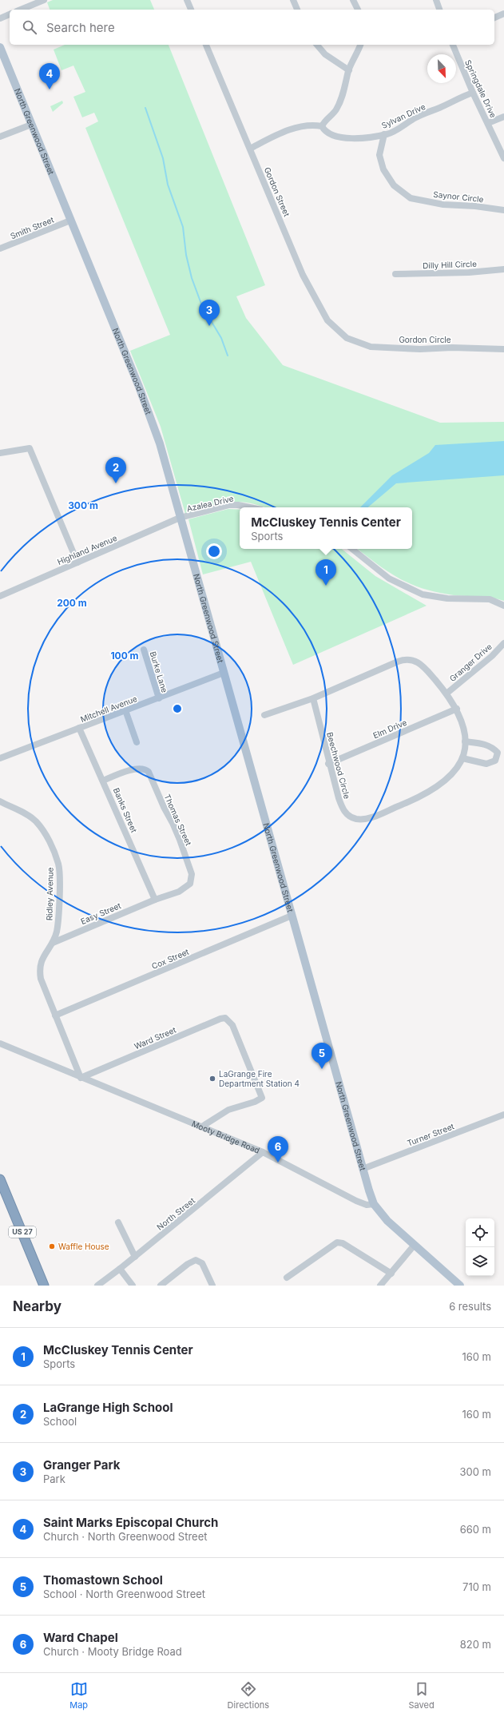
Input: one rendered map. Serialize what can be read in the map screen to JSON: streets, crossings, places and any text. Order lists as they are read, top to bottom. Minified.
{"streets":{"highway":["US 27"],"main road":["North Greenwood Street"],"street":["Springdale Drive","Sylvan Drive","Gordon Street","Saynor Circle","Smith Street","Dilly Hill Circle","Gordon Circle","Azalea Drive","Highland Avenue","Granger Drive","Burke Lane","Mitchell Avenue","Elm Drive","Beechwood Circle","Banks Street","Thomas Street","Ridley Avenue","Easy Street","Cox Street","Ward Street","Turner Street","Mooty Bridge Road","North Street"]},"crossings":[["Springdale Drive","Sylvan Drive"],["Sylvan Drive","Saynor Circle"],["North Greenwood Street","Smith Street"],["North Greenwood Street","Azalea Drive"],["North Greenwood Street","Highland Avenue"],["North Greenwood Street","Mitchell Avenue"],["North Greenwood Street","Cox Street"],["North Greenwood Street","Turner Street"],["North Greenwood Street","Mooty Bridge Road"],["Gordon Street","Gordon Circle"],["Azalea Drive","Highland Avenue"],["Granger Drive","Beechwood Circle"],["Burke Lane","Mitchell Avenue"],["Mitchell Avenue","Banks Street"],["Elm Drive","Beechwood Circle"],["Banks Street","Thomas Street"],["Banks Street","Easy Street"],["Thomas Street","Easy Street"],["Ridley Avenue","Easy Street"],["Ridley Avenue","Cox Street"],["Ridley Avenue","Ward Street"],["Ridley Avenue","Mooty Bridge Road"],["Ward Street","Mooty Bridge Road"],["Mooty Bridge Road","North Street"]],"places":["LaGrange Fire Department Station 4","Waffle House"],"north":"bottom right","page":{"search":"Search here","pins":["4","3","2","1","5","6"],"popup":["McCluskey Tennis Center","Sports"],"heading":["Nearby","6 results"],"list":[{"mark":"1","name":"McCluskey Tennis Center","note":"Sports","value":"160 m"},{"mark":"2","name":"LaGrange High School","note":"School","value":"160 m"},{"mark":"3","name":"Granger Park","note":"Park","value":"300 m"},{"mark":"4","name":"Saint Marks Episcopal Church","note":"Church · North Greenwood Street","value":"660 m"},{"mark":"5","name":"Thomastown School","note":"School · North Greenwood Street","value":"710 m"},{"mark":"6","name":"Ward Chapel","note":"Church · Mooty Bridge Road","value":"820 m"}],"nav":["Map","Directions","Saved"]},"rings":["300 m","200 m","100 m"]}
